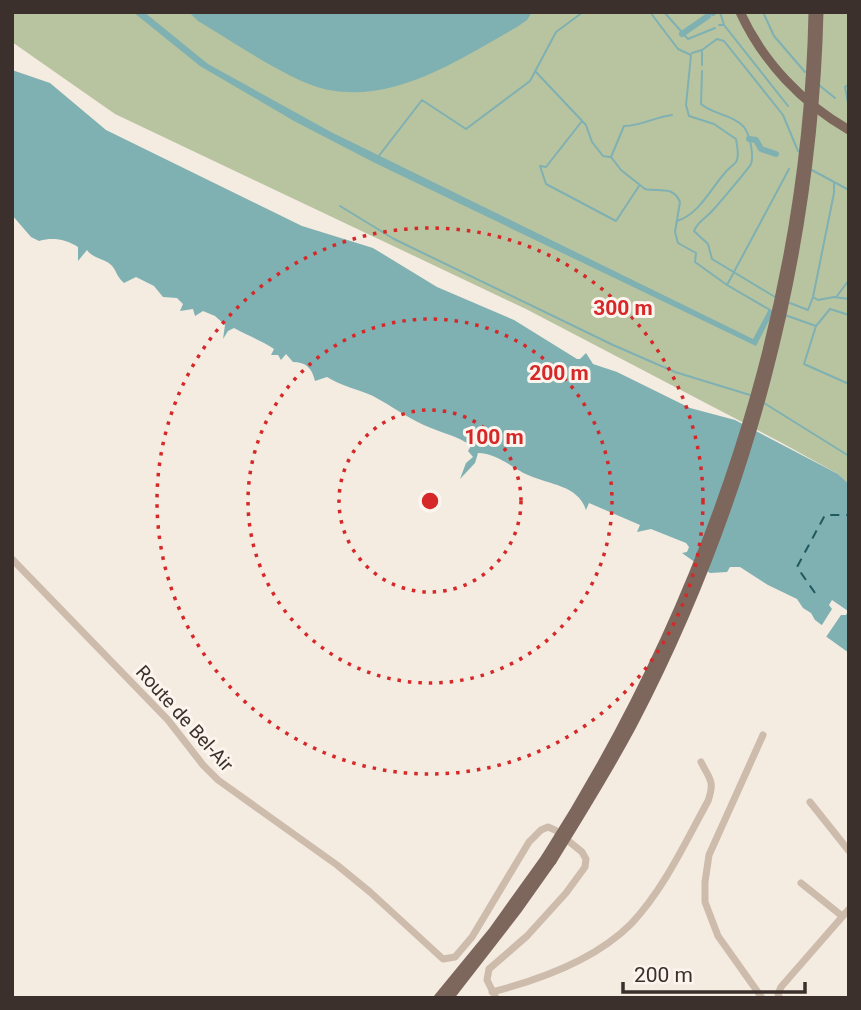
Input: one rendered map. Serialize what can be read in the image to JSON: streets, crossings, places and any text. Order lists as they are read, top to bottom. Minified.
{"streets":{"street":["Route de Bel-Air"]},"scale_bar":"200 m","rings":["300 m","200 m","100 m"]}
